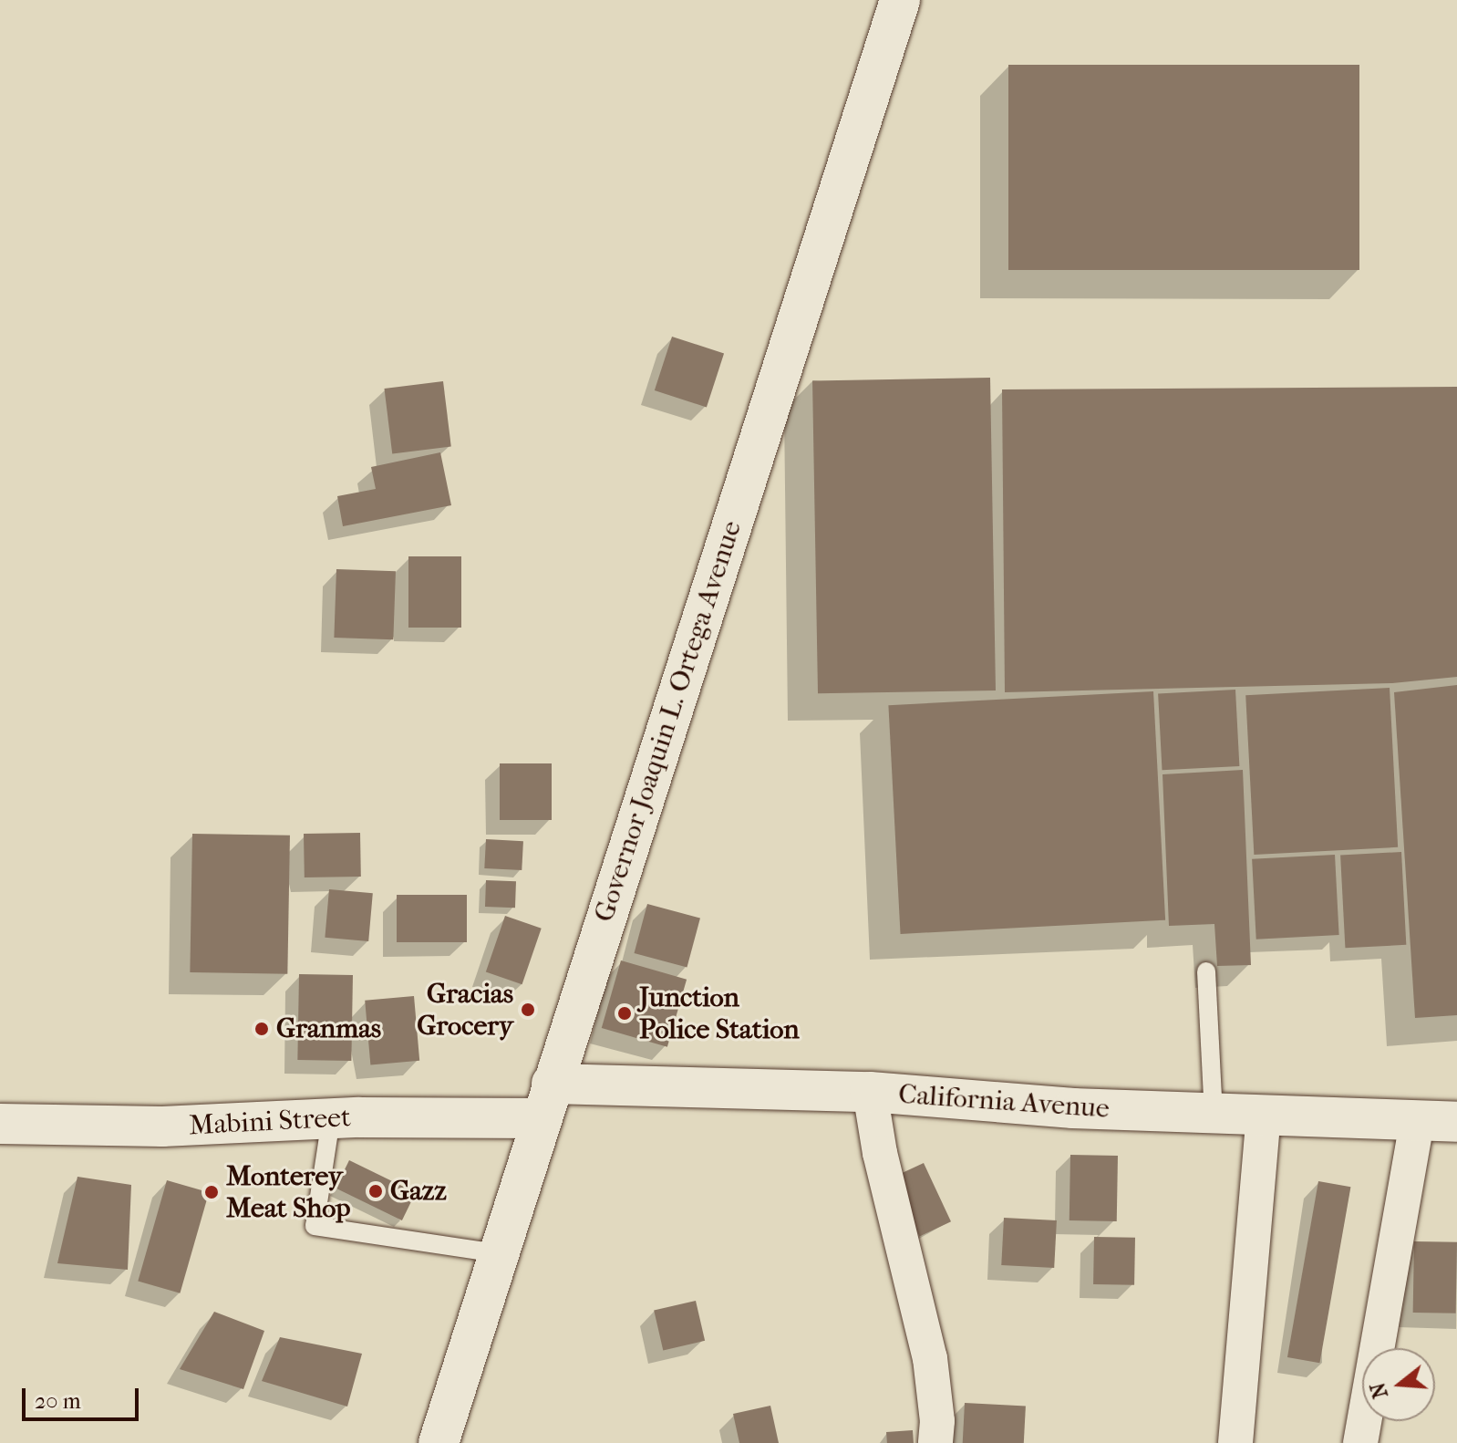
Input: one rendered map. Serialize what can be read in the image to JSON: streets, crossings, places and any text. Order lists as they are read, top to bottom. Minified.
{"streets":{"main road":["Governor Joaquin L. Ortega Avenue","California Avenue","Mabini Street"]},"crossings":[["Governor Joaquin L. Ortega Avenue","California Avenue"],["Governor Joaquin L. Ortega Avenue","Mabini Street"],["California Avenue","Mabini Street"]],"places":["Gracias Grocery","Junction Police Station","Granmas","Gazz","Monterey Meat Shop"],"scale_bar":"20 m","north":"left"}
